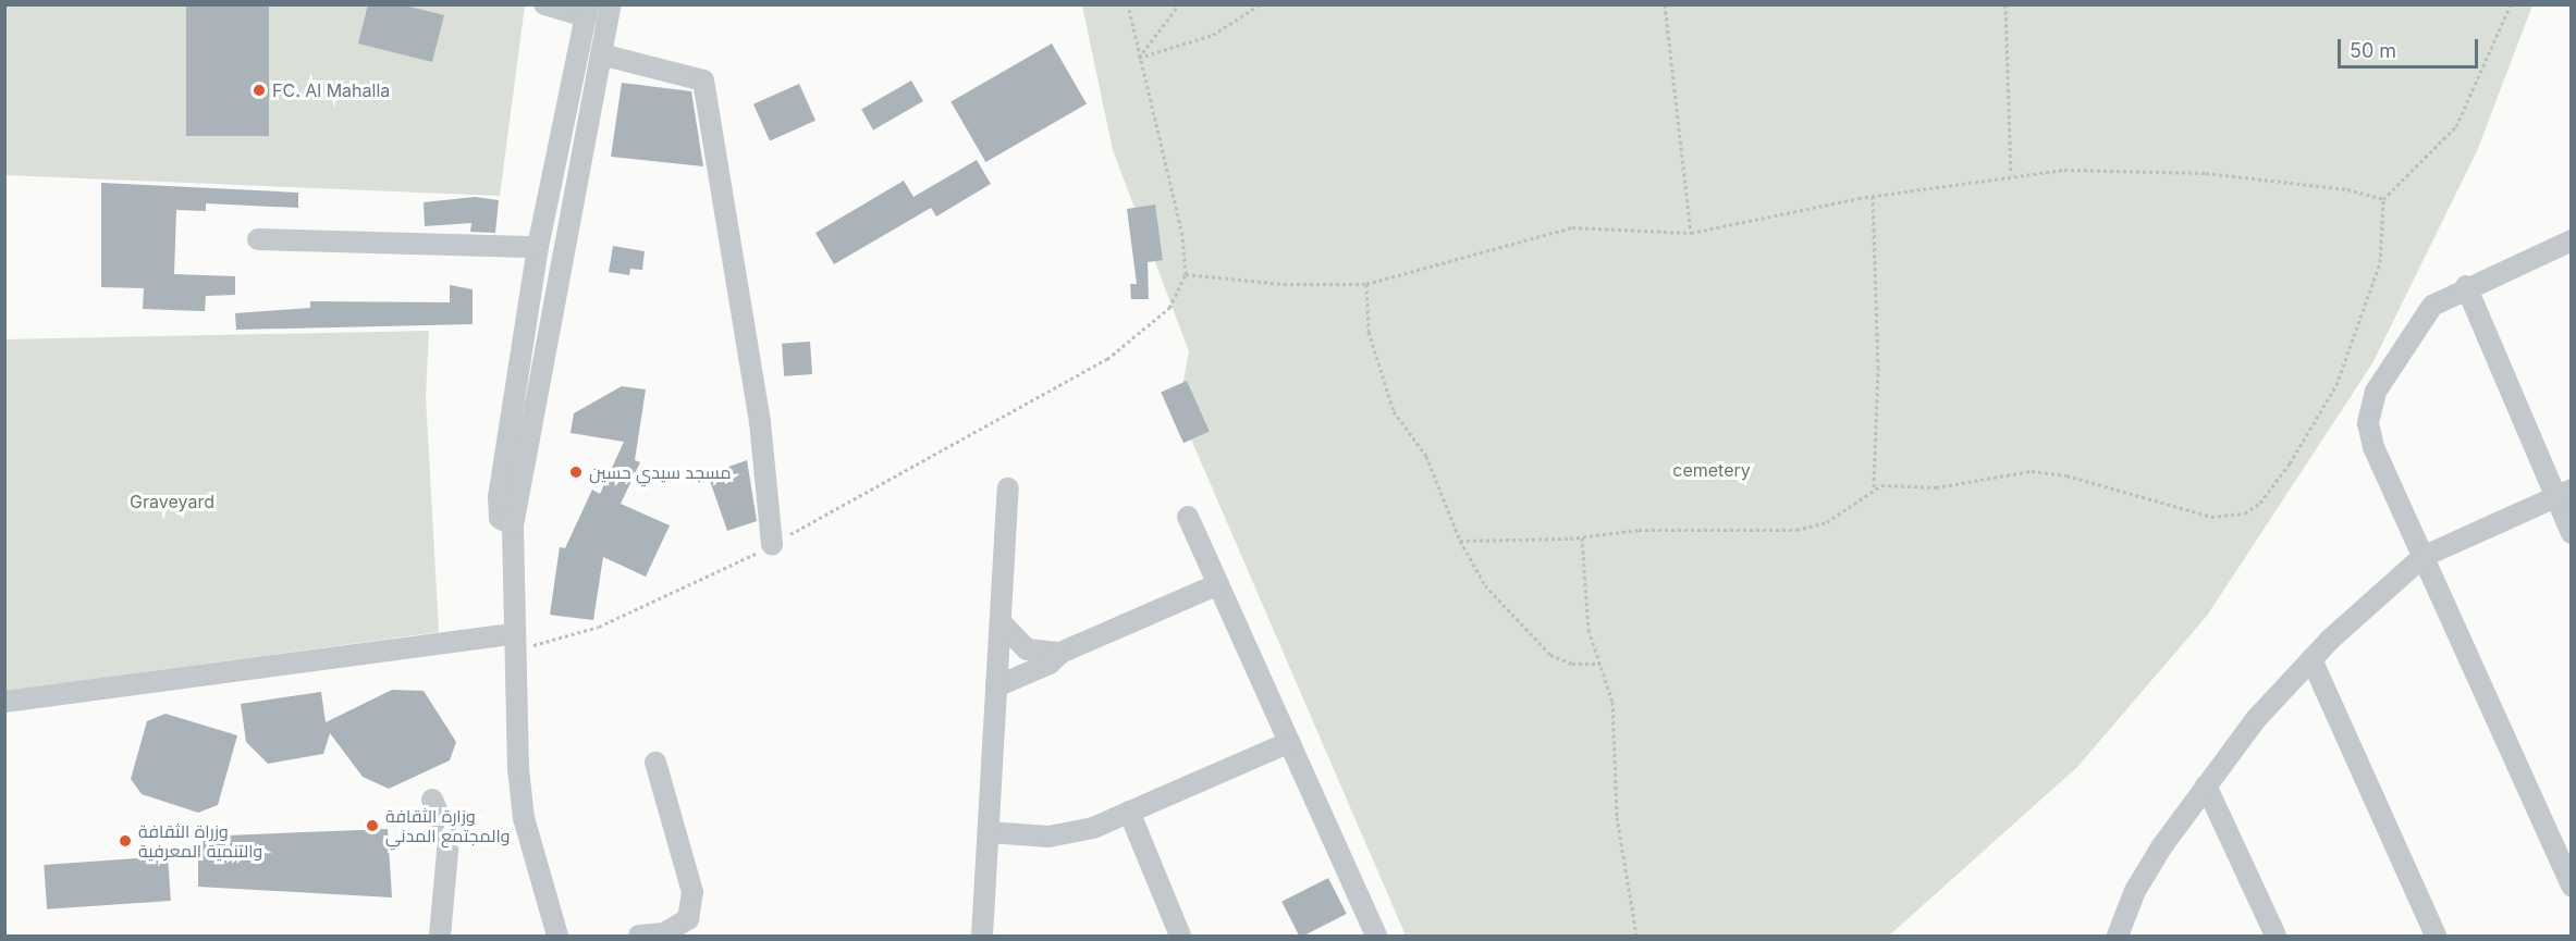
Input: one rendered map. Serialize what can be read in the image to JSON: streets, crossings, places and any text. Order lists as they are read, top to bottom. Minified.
{"parks":["cemetery","Graveyard"],"places":["FC. Al Mahalla","مسجد سيدي حسين","وزارة الثقافة والمجتمع المدني","وزراة الثقافة والتنمية المعرفية"],"scale_bar":"50 m"}
